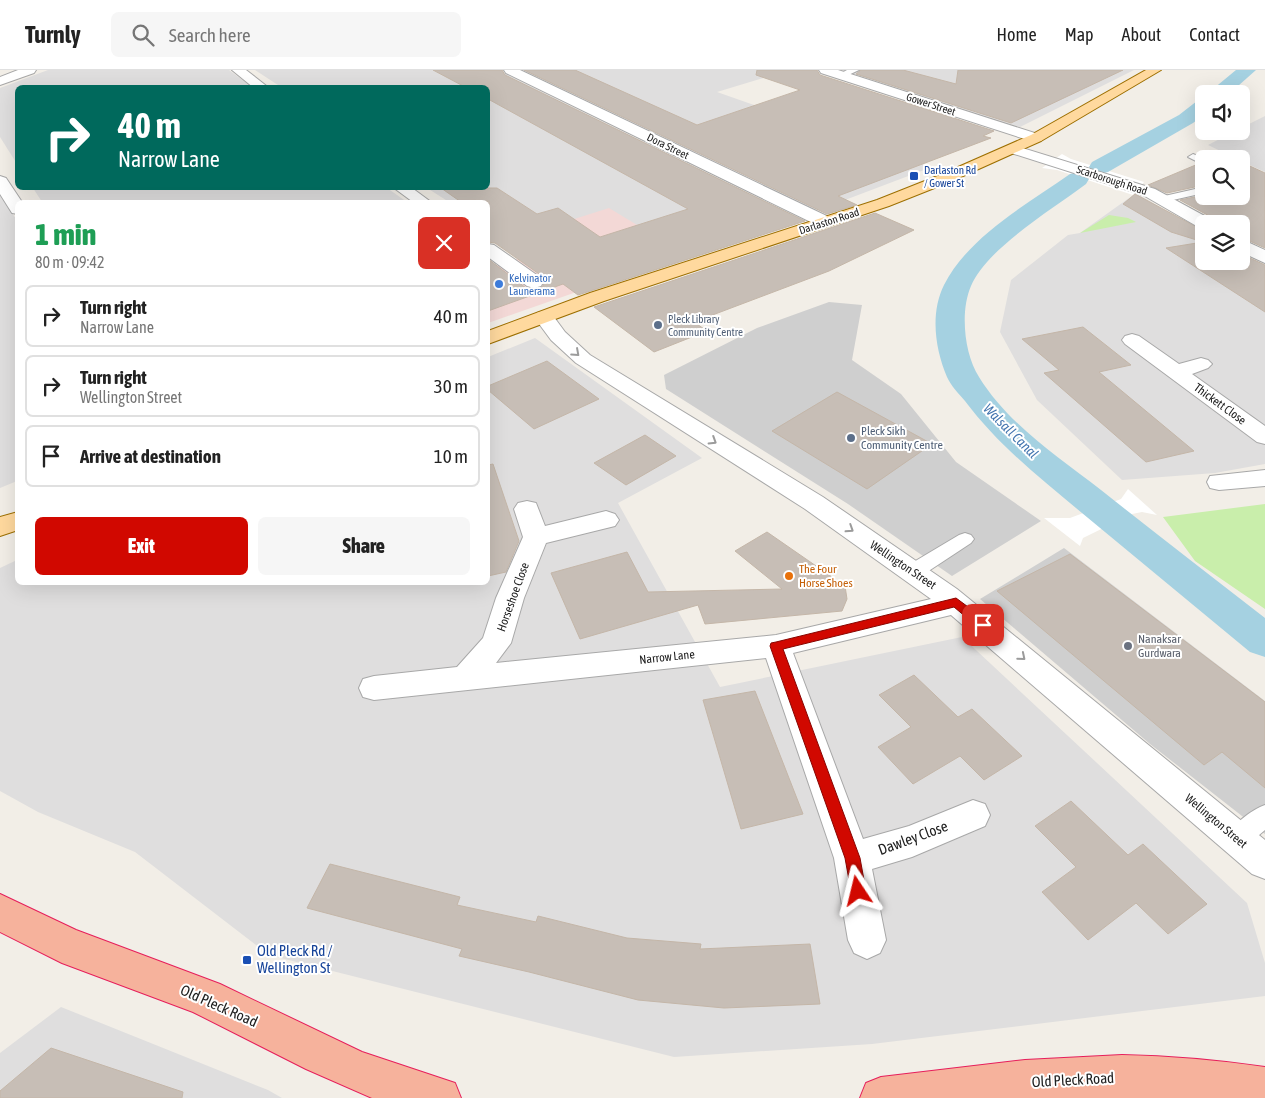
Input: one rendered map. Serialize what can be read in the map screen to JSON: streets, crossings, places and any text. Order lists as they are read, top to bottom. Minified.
{"streets":{"highway":["Old Pleck Road"],"main road":["Darlaston Road"],"street":["Gower Street","Dora Street","Scarborough Road","Thickett Close","Wellington Street","Horseshoe Close","Narrow Lane","Dawley Close"]},"crossings":[["Gower Street","Darlaston Road"],["Dora Street","Darlaston Road"],["Scarborough Road","Darlaston Road"],["Darlaston Road","Wellington Street"],["Wellington Street","Narrow Lane"],["Horseshoe Close","Narrow Lane"]],"one_way":["Wellington Street"],"water":["Walsall Canal"],"places":{"transit":["Darlaston Rd / Gower St","Old Pleck Rd / Wellington St"],"other":["Kelvinator Launerama","Pleck Library Community Centre","Pleck Sikh Community Centre","The Four Horse Shoes","Nanaksar Gurdwara"]},"page":{"header":"Turnly","search":"Search here","nav":["Home","Map","About","Contact"],"turn":["40 m","Narrow Lane"],"heading":["1 min","80 m · 09:42"],"list":[{"name":"Turn right","note":"Narrow Lane","value":"40 m"},{"name":"Turn right","note":"Wellington Street","value":"30 m"},{"name":"Arrive at destination","value":"10 m"}],"buttons":["Exit","Share"]}}
